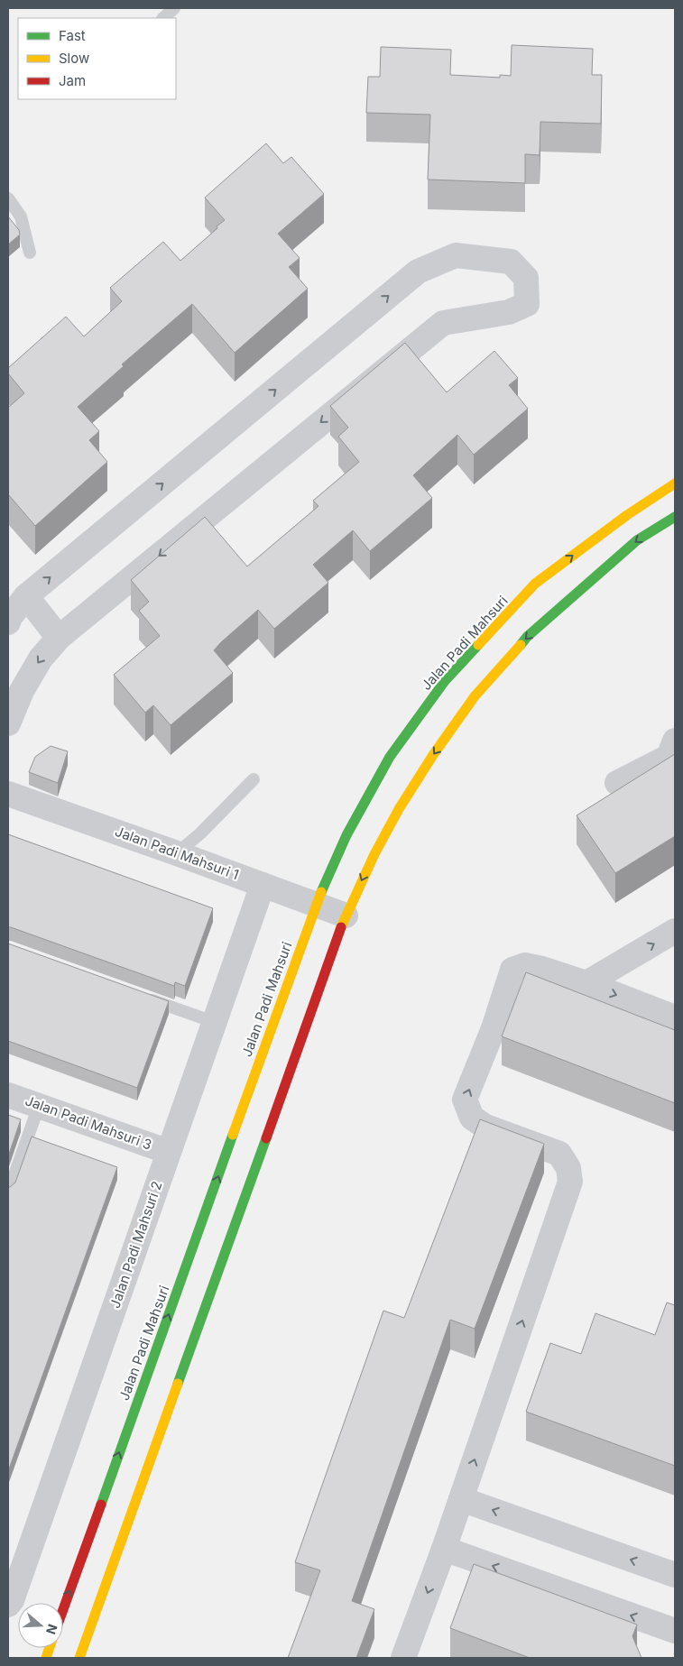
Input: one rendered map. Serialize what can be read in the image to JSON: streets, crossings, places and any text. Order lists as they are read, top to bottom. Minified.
{"streets":{"main road":["Jalan Padi Mahsuri"],"street":["Jalan Padi Mahsuri 1","Jalan Padi Mahsuri 3","Jalan Padi Mahsuri 2"]},"crossings":[["Jalan Padi Mahsuri","Jalan Padi Mahsuri 1"],["Jalan Padi Mahsuri 1","Jalan Padi Mahsuri 2"],["Jalan Padi Mahsuri 3","Jalan Padi Mahsuri 2"]],"legend":["Fast","Slow","Jam"],"north":"right"}
